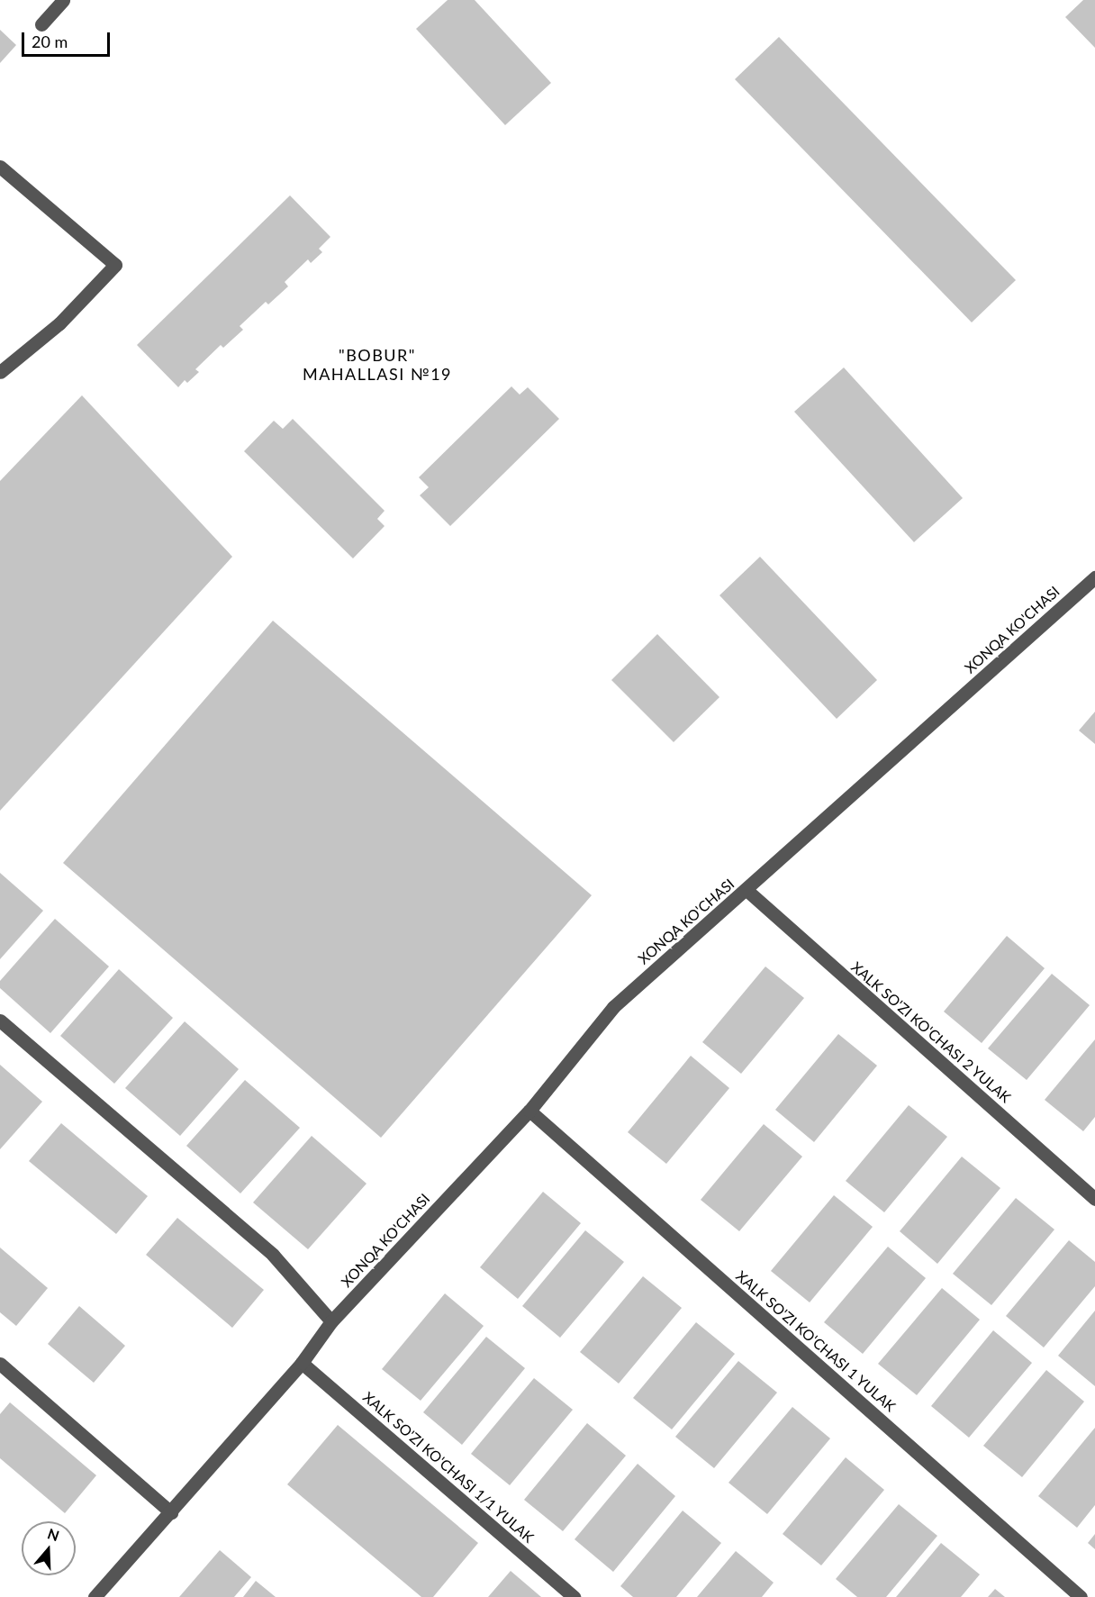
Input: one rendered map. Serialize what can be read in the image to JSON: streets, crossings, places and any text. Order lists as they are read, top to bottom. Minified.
{"streets":{"street":["XONQA KO'CHASI","XALK SO'ZI KO'CHASI 2 YULAK","XALK SO'ZI KO'CHASI 1 YULAK","XALK SO'ZI KO'CHASI 1/1 YULAK"]},"crossings":[["XONQA KO'CHASI","XALK SO'ZI KO'CHASI 2 YULAK"],["XONQA KO'CHASI","XALK SO'ZI KO'CHASI 1 YULAK"],["XONQA KO'CHASI","XALK SO'ZI KO'CHASI 1/1 YULAK"]],"districts":["\"BOBUR\" MAHALLASI №19"],"scale_bar":"20 m","north":"top"}
